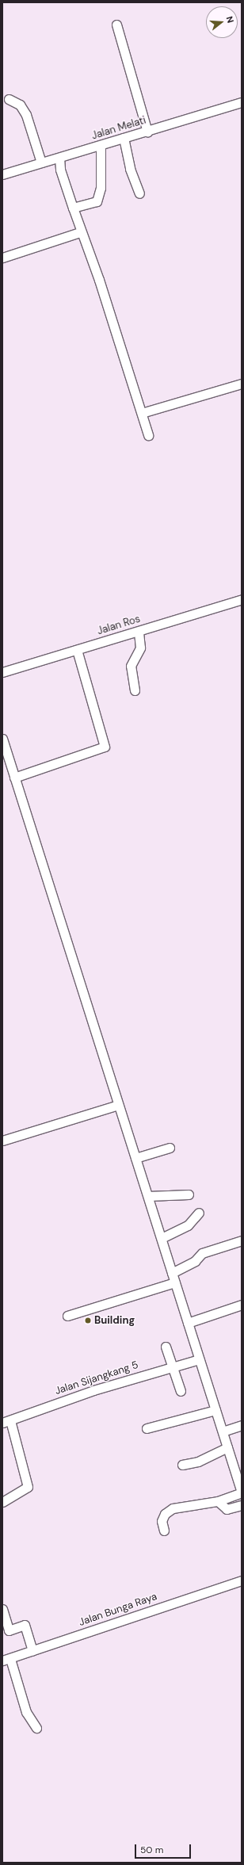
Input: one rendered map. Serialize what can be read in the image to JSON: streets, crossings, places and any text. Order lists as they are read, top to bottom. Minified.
{"streets":{"street":["Jalan Melati","Jalan Ros","Jalan Sijangkang 5","Jalan Bunga Raya"]},"places":["Building"],"scale_bar":"50 m","north":"right"}
